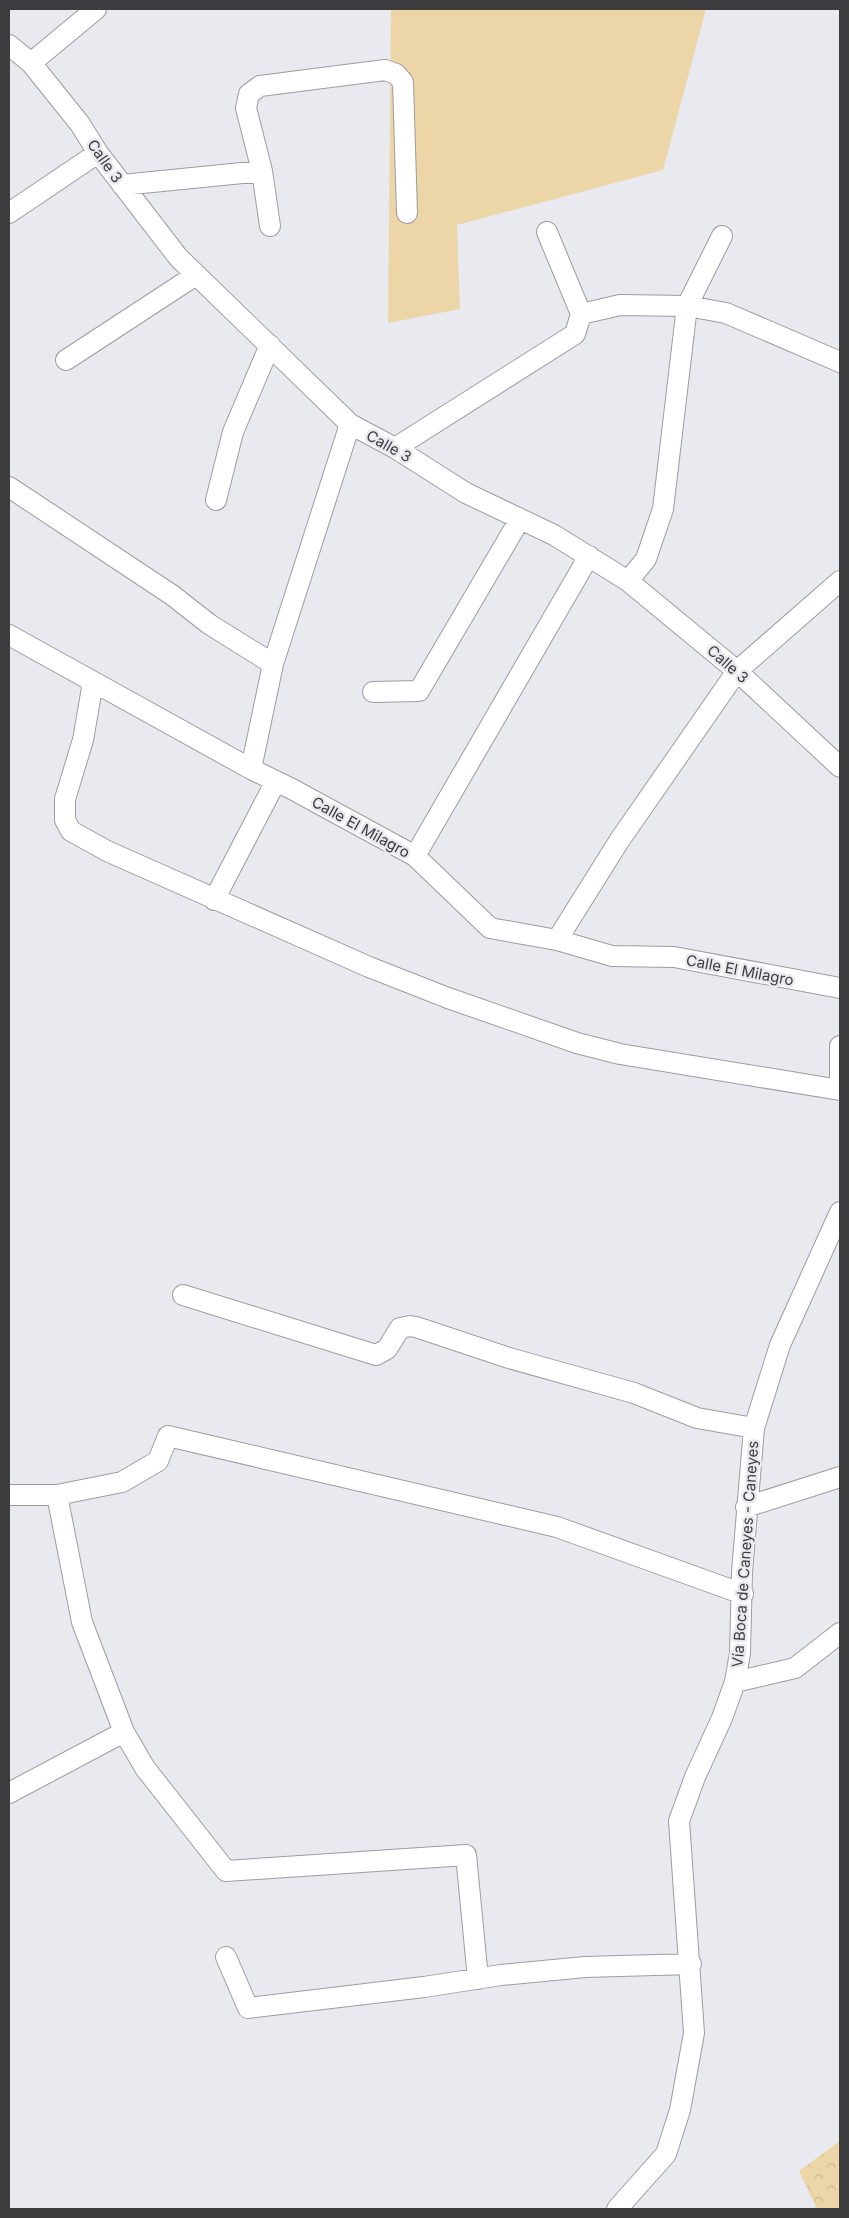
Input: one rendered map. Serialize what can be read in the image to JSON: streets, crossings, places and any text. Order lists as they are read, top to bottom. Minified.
{"streets":{"street":["Calle 3","Calle El Milagro","Vía Boca de Caneyes - Caneyes"]}}
